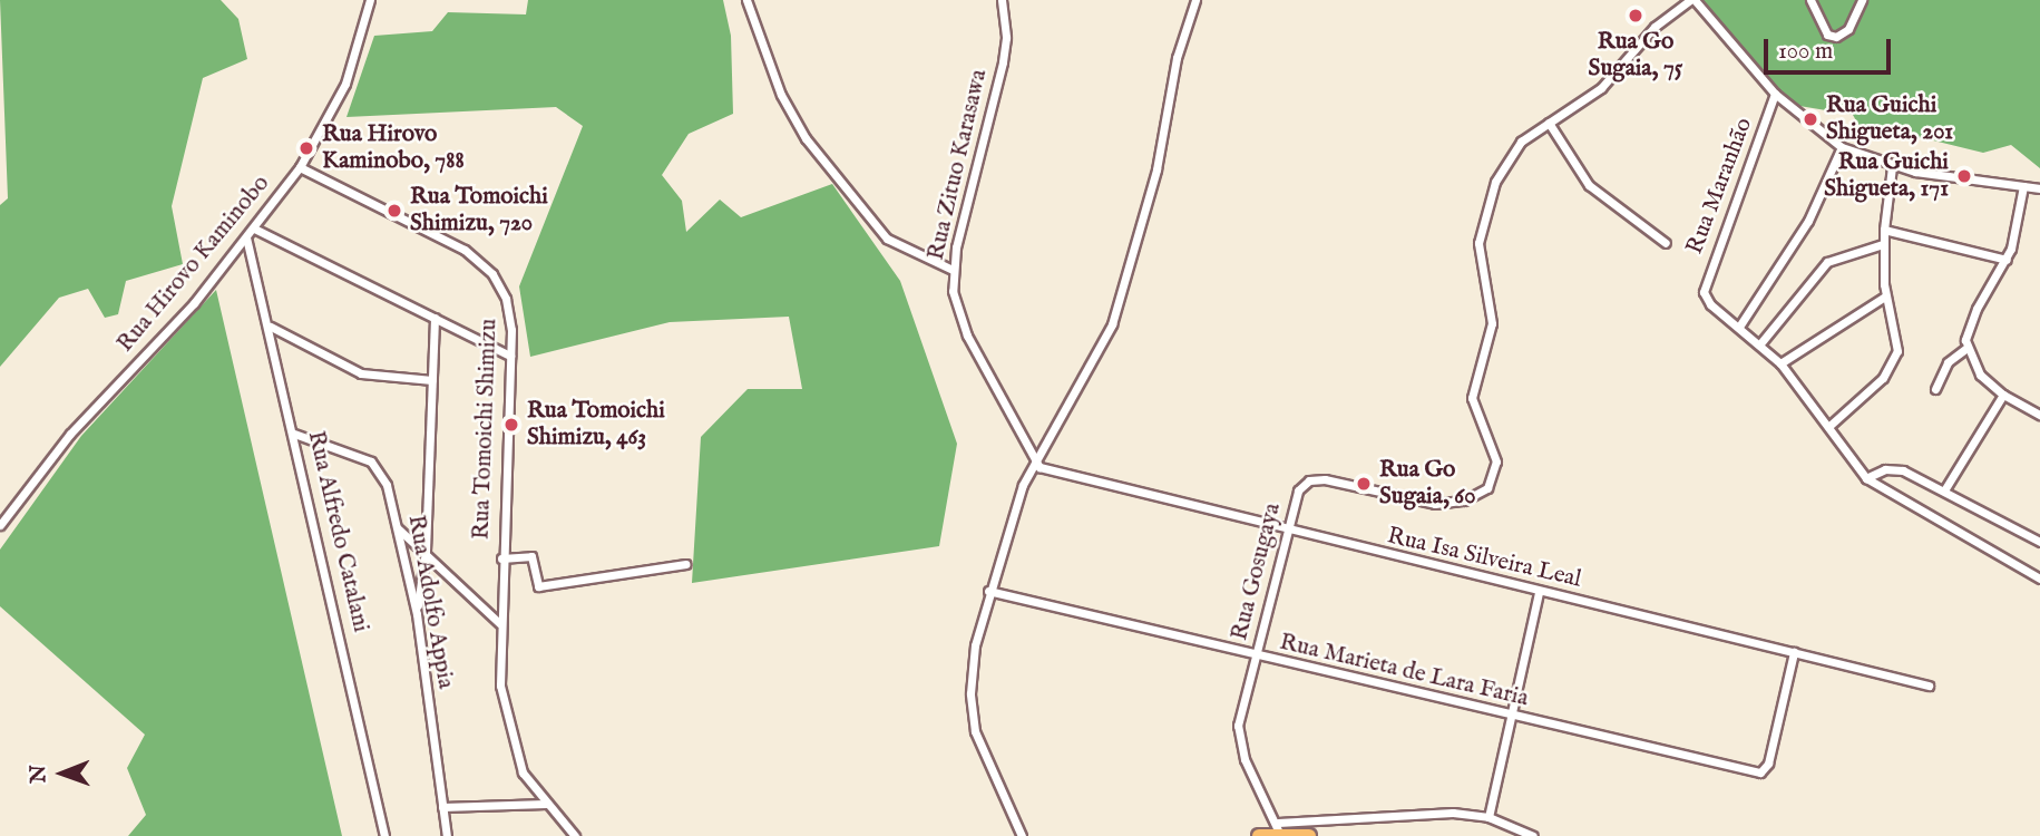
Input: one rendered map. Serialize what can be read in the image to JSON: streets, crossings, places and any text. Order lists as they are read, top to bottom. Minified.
{"streets":{"street":["Rua Zituo Karasawa","Rua Maranhão","Rua Hirovo Kaminobo","Rua Tomoichi Shimizu","Rua Alfredo Catalani","Rua Isa Silveira Leal","Rua Gosugaya","Rua Adolfo Appia","Rua Marieta de Lara Faria"]},"crossings":[["Rua Zituo Karasawa","Rua Isa Silveira Leal"],["Rua Hirovo Kaminobo","Rua Tomoichi Shimizu"],["Rua Hirovo Kaminobo","Rua Alfredo Catalani"],["Rua Alfredo Catalani","Rua Adolfo Appia"],["Rua Isa Silveira Leal","Rua Gosugaya"],["Rua Isa Silveira Leal","Rua Marieta de Lara Faria"],["Rua Gosugaya","Rua Marieta de Lara Faria"]],"places":["Rua Go Sugaia, 75","Rua Guichi Shigueta, 201","Rua Hirovo Kaminobo, 788","Rua Guichi Shigueta, 171","Rua Tomoichi Shimizu, 720","Rua Tomoichi Shimizu, 463","Rua Go Sugaia, 60"],"scale_bar":"100 m","north":"left"}
